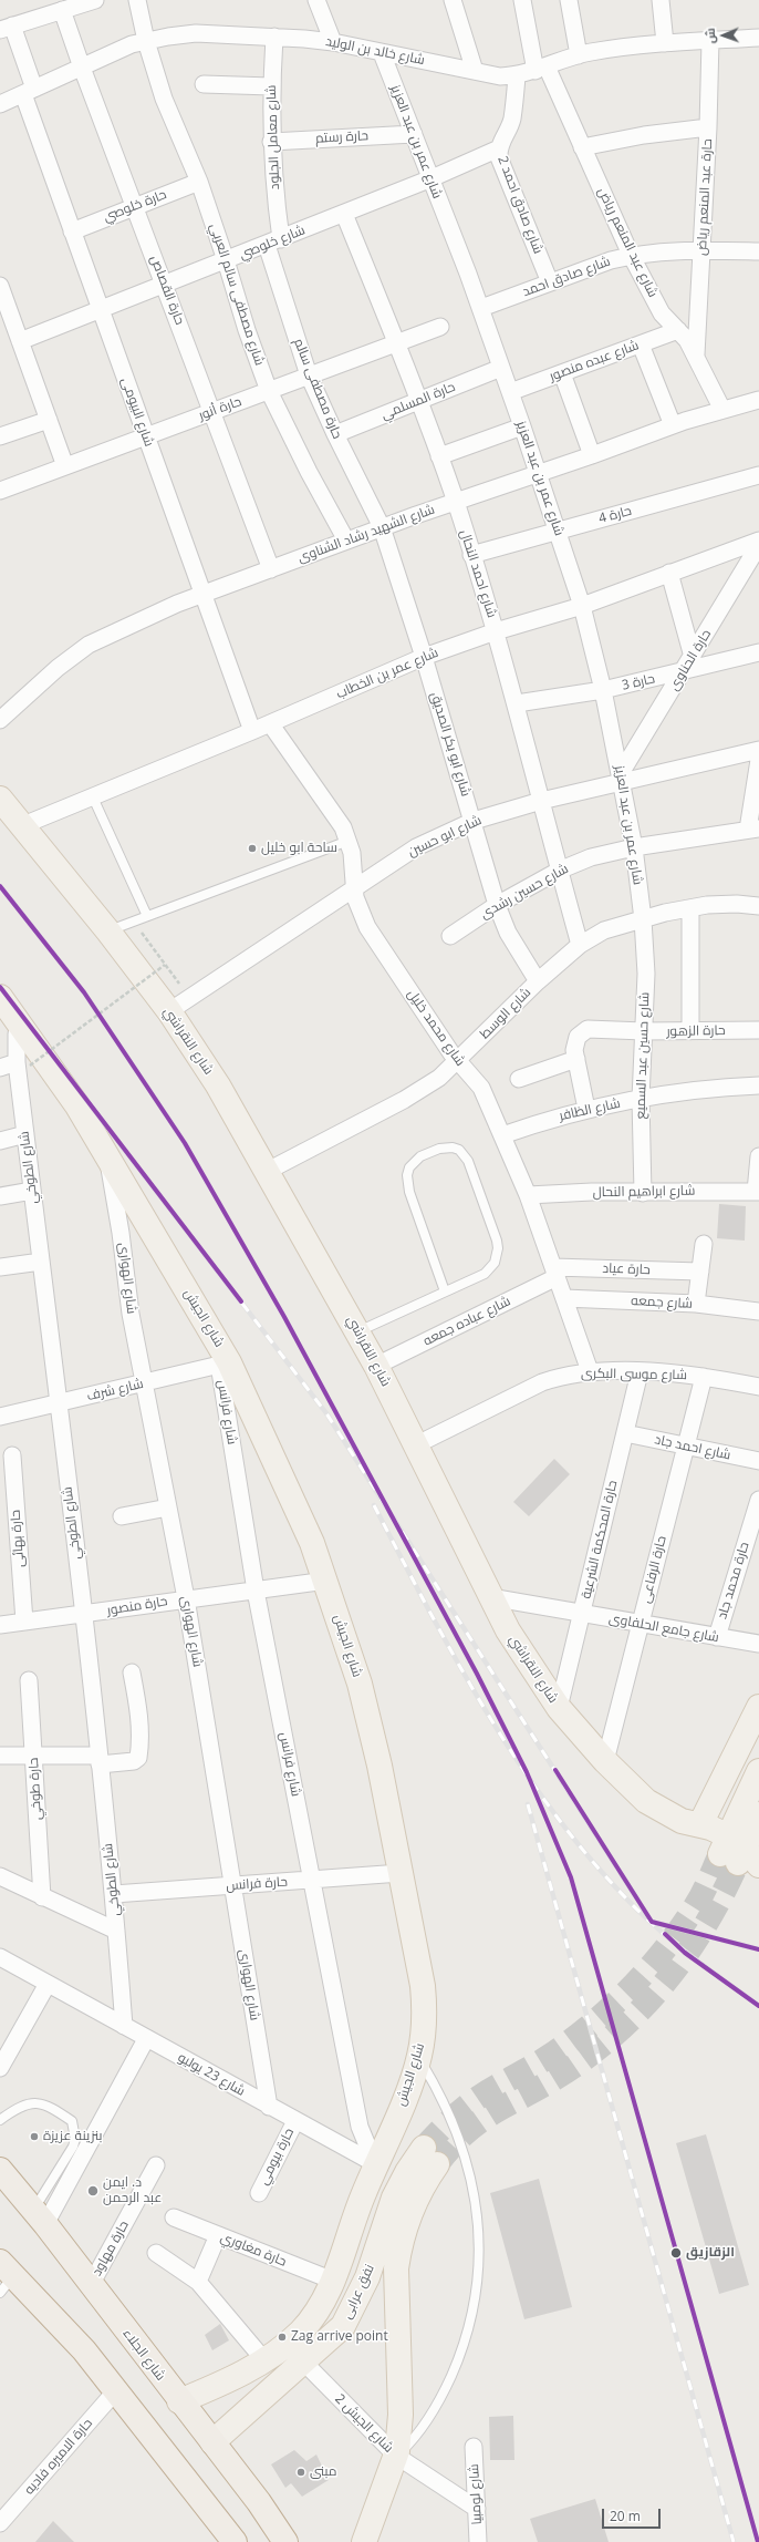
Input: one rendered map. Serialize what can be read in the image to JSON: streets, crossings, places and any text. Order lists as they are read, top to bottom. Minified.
{"streets":{"highway":["شارع الجلاء"],"main road":["شارع النقراشي","شارع الجيش","نفق عرابى","شارع الجيش 2"],"street":["شارع خالد بن الوليد","شارع معامل الجلود","حارة رستم","شارع عمر بن عبد العزيز","حارة عبد المنعم رياض","شارع صادق احمد 2","حارة خلوصي","شارع خلوصي","شارع عبد المنعم رياض","شارع صادق احمد","حارة القصاص","شارع مصطفى سالم العربي","شارع عبده منصور","حارة مصطفى سالم","حارة المسلمي","حارة أنور","شارع البيومى","حارة 4","شارع الشهيد رشاد الشناوى","شارع احمد النحال","حارة الحناوى","شارع عمر بن الخطاب","حارة 3","شارع ابو بكر الصديق","شارع ابو حسين","شارع حسين رشدى","شارع الوسط","شارع محمد خليل","حارة الزهور","شارع حسين عبد السميع","شارع الظافر","شارع الطوخي","شارع ابراهيم النحال","حارة عياد","شارع الهوارى","شارع جمعه","شارع عباده جمعه","شارع موسى البكرى","شارع شرف","شارع فرانس","شارع احمد جاد","حارة بهائى","حارة المحكمة الشرعية","حارة الرفاعى","حارة محمد جاد","حارة منصور","شارع جامع الحلفاوى","حارة طوخي","حارة فرانس","شارع 23 يوليو","حارة بيومي","حارة مهاود","حارة مغاوري","حارة الاميره فاديه","شارع لومبيا"]},"crossings":[["شارع خالد بن الوليد","شارع معامل الجلود"],["شارع خالد بن الوليد","شارع عمر بن عبد العزيز"],["شارع خالد بن الوليد","حارة عبد المنعم رياض"],["شارع خالد بن الوليد","شارع صادق احمد 2"],["شارع خالد بن الوليد","شارع عبد المنعم رياض"],["شارع خالد بن الوليد","حارة القصاص"],["شارع خالد بن الوليد","شارع مصطفى سالم العربي"],["شارع خالد بن الوليد","شارع البيومى"],["شارع معامل الجلود","حارة رستم"],["شارع معامل الجلود","شارع خلوصي"],["شارع معامل الجلود","حارة مصطفى سالم"],["حارة رستم","شارع عمر بن عبد العزيز"],["شارع عمر بن عبد العزيز","شارع خلوصي"],["شارع عمر بن عبد العزيز","شارع صادق احمد"],["شارع عمر بن عبد العزيز","شارع عبده منصور"],["شارع عمر بن عبد العزيز","حارة المسلمي"],["شارع عمر بن عبد العزيز","حارة 4"],["شارع عمر بن عبد العزيز","شارع الشهيد رشاد الشناوى"],["شارع عمر بن عبد العزيز","حارة الحناوى"],["شارع عمر بن عبد العزيز","شارع عمر بن الخطاب"],["شارع عمر بن عبد العزيز","حارة 3"],["شارع عمر بن عبد العزيز","شارع ابو حسين"],["شارع عمر بن عبد العزيز","شارع حسين رشدى"],["شارع عمر بن عبد العزيز","شارع الوسط"],["شارع عمر بن عبد العزيز","شارع حسين عبد السميع"],["حارة عبد المنعم رياض","شارع عبد المنعم رياض"],["حارة عبد المنعم رياض","شارع صادق احمد"],["شارع صادق احمد 2","شارع خلوصي"],["شارع صادق احمد 2","شارع صادق احمد"],["حارة خلوصي","حارة القصاص"],["حارة خلوصي","شارع مصطفى سالم العربي"],["حارة خلوصي","شارع البيومى"],["شارع خلوصي","حارة القصاص"],["شارع خلوصي","شارع مصطفى سالم العربي"],["شارع خلوصي","حارة مصطفى سالم"],["شارع خلوصي","شارع البيومى"],["شارع خلوصي","شارع احمد النحال"],["شارع عبد المنعم رياض","شارع صادق احمد"],["شارع عبد المنعم رياض","شارع عبده منصور"],["شارع عبد المنعم رياض","شارع الشهيد رشاد الشناوى"],["حارة القصاص","حارة أنور"],["حارة القصاص","شارع الشهيد رشاد الشناوى"],["شارع مصطفى سالم العربي","حارة أنور"],["شارع مصطفى سالم العربي","شارع الشهيد رشاد الشناوى"],["حارة مصطفى سالم","حارة المسلمي"],["حارة مصطفى سالم","حارة أنور"],["حارة مصطفى سالم","شارع الشهيد رشاد الشناوى"],["حارة مصطفى سالم","شارع ابو بكر الصديق"],["حارة المسلمي","شارع احمد النحال"],["حارة أنور","شارع البيومى"],["حارة أنور","شارع احمد النحال"],["شارع البيومى","شارع الشهيد رشاد الشناوى"],["شارع البيومى","شارع عمر بن الخطاب"],["حارة 4","شارع احمد النحال"],["شارع الشهيد رشاد الشناوى","شارع احمد النحال"],["شارع الشهيد رشاد الشناوى","شارع ابو بكر الصديق"],["شارع احمد النحال","شارع عمر بن الخطاب"],["شارع احمد النحال","حارة 3"],["شارع احمد النحال","شارع ابو حسين"],["شارع احمد النحال","شارع حسين رشدى"],["شارع احمد النحال","شارع الوسط"],["حارة الحناوى","حارة 3"],["حارة الحناوى","شارع ابو حسين"],["شارع عمر بن الخطاب","شارع ابو بكر الصديق"],["شارع عمر بن الخطاب","شارع محمد خليل"],["شارع عمر بن الخطاب","شارع النقراشي"],["شارع ابو بكر الصديق","شارع ابو حسين"],["شارع ابو بكر الصديق","شارع حسين رشدى"],["شارع ابو بكر الصديق","شارع الوسط"],["شارع ابو حسين","شارع محمد خليل"],["شارع ابو حسين","شارع النقراشي"],["شارع الوسط","شارع محمد خليل"],["شارع الوسط","شارع النقراشي"],["شارع الوسط","شارع حسين عبد السميع"],["شارع محمد خليل","شارع الظافر"],["شارع محمد خليل","شارع ابراهيم النحال"],["شارع محمد خليل","حارة عياد"],["شارع محمد خليل","شارع جمعه"],["شارع محمد خليل","شارع عباده جمعه"],["شارع محمد خليل","شارع موسى البكرى"],["حارة الزهور","شارع حسين عبد السميع"],["حارة الزهور","شارع الظافر"],["شارع النقراشي","شارع عباده جمعه"],["شارع النقراشي","شارع موسى البكرى"],["شارع النقراشي","حارة المحكمة الشرعية"],["شارع النقراشي","حارة الرفاعى"],["شارع النقراشي","شارع جامع الحلفاوى"],["شارع حسين عبد السميع","شارع الظافر"],["شارع حسين عبد السميع","شارع ابراهيم النحال"],["شارع الطوخي","شارع الجيش"],["شارع الطوخي","شارع شرف"],["شارع الطوخي","حارة منصور"],["شارع الطوخي","حارة فرانس"],["شارع الطوخي","شارع 23 يوليو"],["حارة عياد","شارع عباده جمعه"],["شارع الهوارى","شارع الجيش"],["شارع الهوارى","شارع شرف"],["شارع الهوارى","حارة منصور"],["شارع الهوارى","حارة فرانس"],["شارع الهوارى","شارع 23 يوليو"],["شارع الجيش","شارع شرف"],["شارع الجيش","شارع فرانس"],["شارع الجيش","حارة منصور"],["شارع الجيش","حارة فرانس"],["شارع الجيش","شارع 23 يوليو"],["شارع الجيش","حارة مغاوري"],["شارع الجيش","نفق عرابى"],["شارع الجيش","شارع الجيش 2"],["شارع موسى البكرى","حارة المحكمة الشرعية"],["شارع موسى البكرى","حارة الرفاعى"],["شارع شرف","شارع فرانس"],["شارع فرانس","حارة منصور"],["شارع فرانس","حارة فرانس"],["شارع فرانس","شارع 23 يوليو"],["شارع احمد جاد","حارة المحكمة الشرعية"],["شارع احمد جاد","حارة الرفاعى"],["حارة بهائى","حارة منصور"],["حارة المحكمة الشرعية","شارع جامع الحلفاوى"],["حارة الرفاعى","شارع جامع الحلفاوى"],["حارة محمد جاد","شارع جامع الحلفاوى"],["شارع 23 يوليو","حارة بيومي"],["حارة مهاود","شارع الجلاء"],["نفق عرابى","شارع الجلاء"],["نفق عرابى","شارع الجيش 2"]],"places":["ساحة ابو خليل","بنزينة عزيزة","د. ايمن عبد الرحمن","الزقازيق","Zag arrive point","مبنى"],"scale_bar":"20 m","north":"left"}
